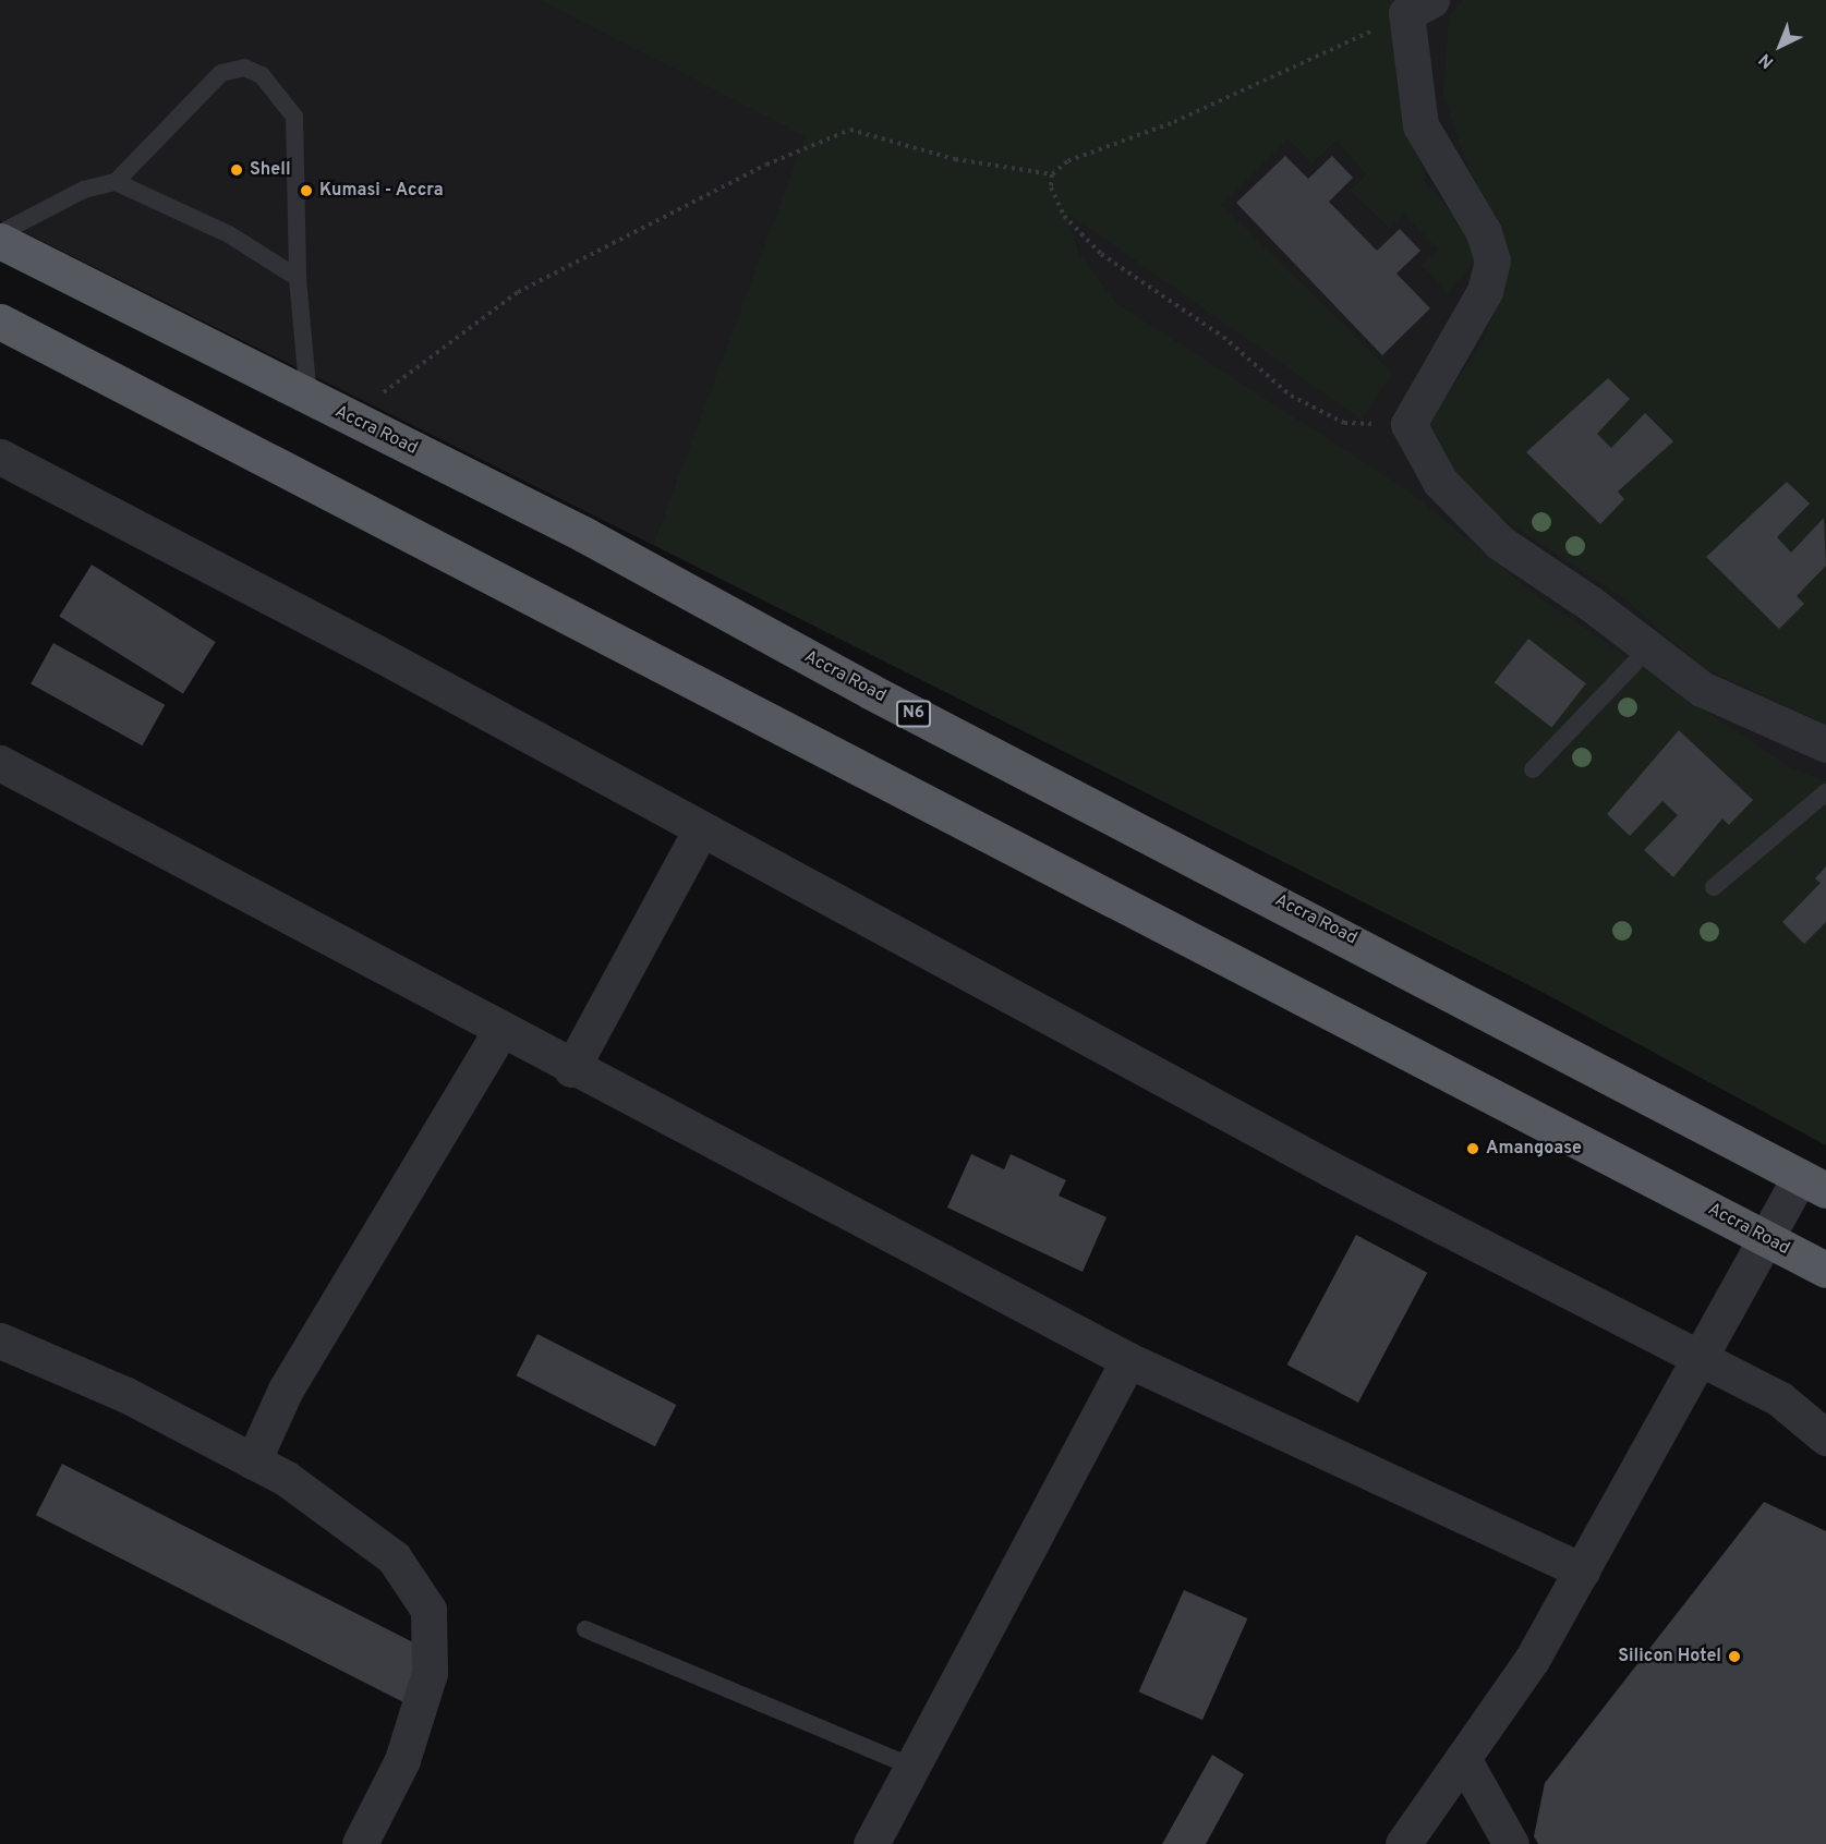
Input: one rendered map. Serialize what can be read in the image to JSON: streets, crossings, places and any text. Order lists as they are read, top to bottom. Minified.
{"streets":{"highway":["Accra Road","N6"]},"places":["Shell","Kumasi - Accra","Amangoase","Silicon Hotel"],"north":"bottom left"}
